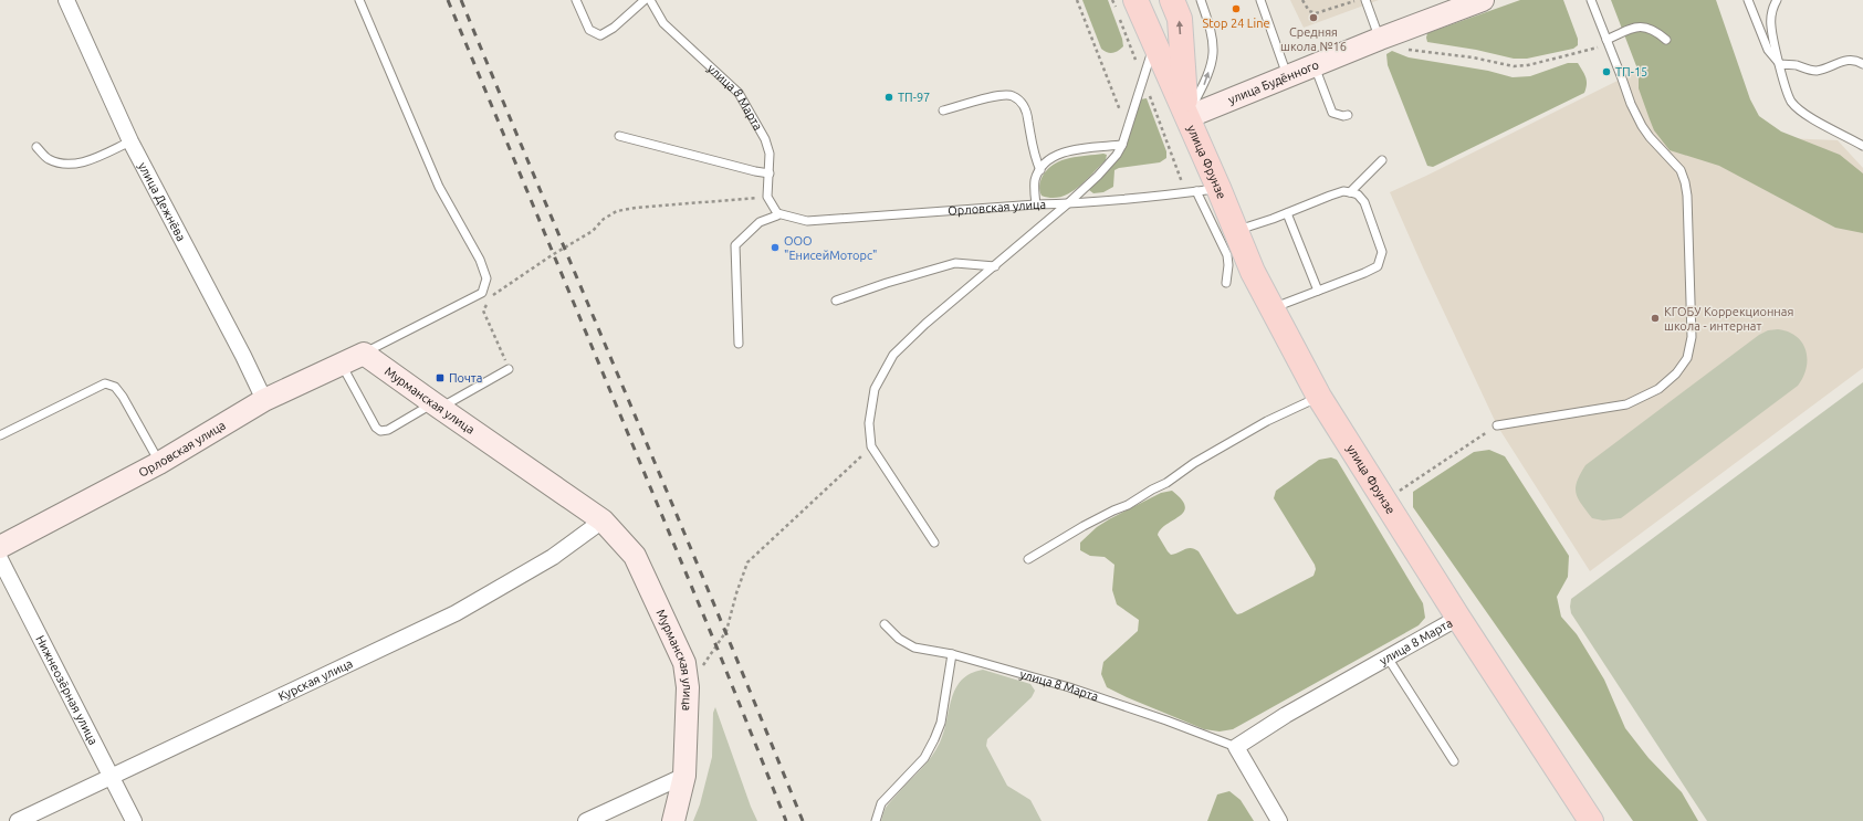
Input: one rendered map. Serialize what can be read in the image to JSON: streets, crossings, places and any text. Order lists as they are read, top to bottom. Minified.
{"streets":{"main road":["улица Будённого","улица Фрунзе","Орловская улица","Мурманская улица"],"street":["улица 8 Марта","улица Дежнёва","Курская улица","Нижнеозёрная улица"]},"crossings":[["улица Будённого","улица Фрунзе"],["улица 8 Марта","улица Фрунзе"],["улица Фрунзе","Орловская улица"],["улица Дежнёва","Орловская улица"],["Орловская улица","Мурманская улица"],["Мурманская улица","Курская улица"],["Курская улица","Нижнеозёрная улица"]],"places":{"other":["Stop 24 Line","Средняя школа №16","ТП-15","ТП-97","ООО \"ЕнисейМоторс\"","КГОБУ Коррекционная школа - интернат"],"transit":["Почта"]}}
